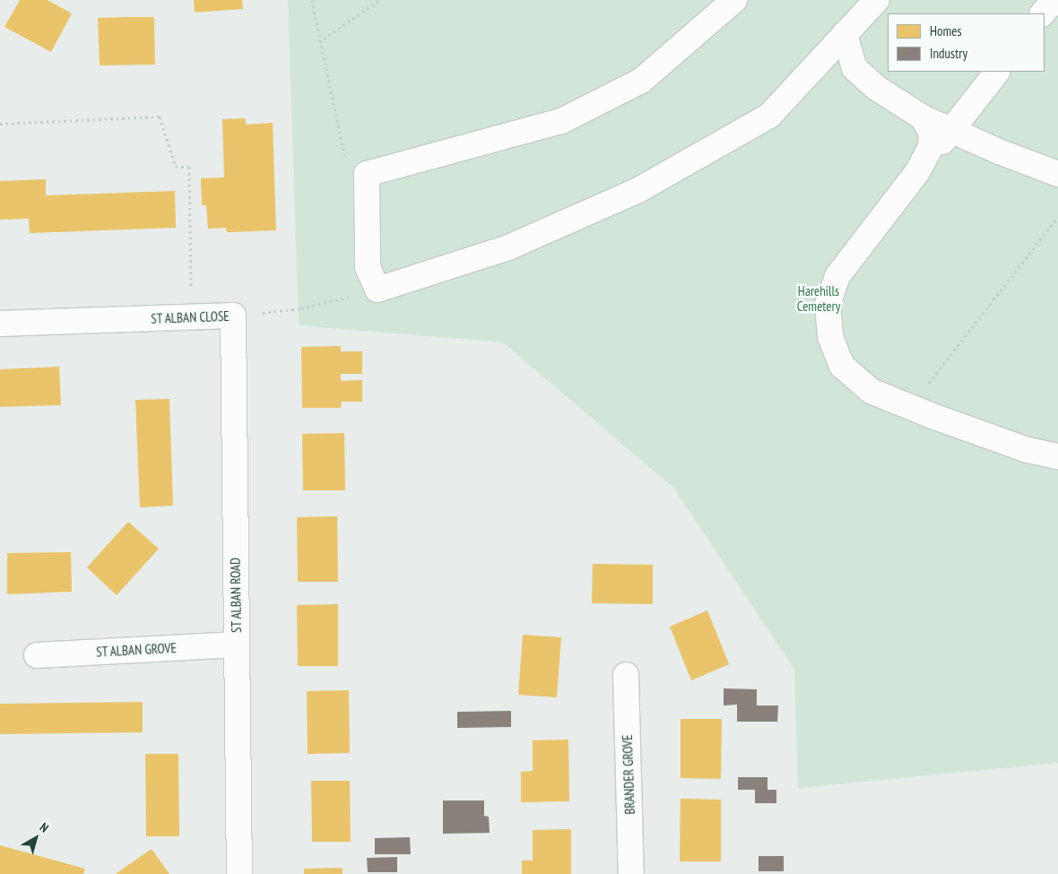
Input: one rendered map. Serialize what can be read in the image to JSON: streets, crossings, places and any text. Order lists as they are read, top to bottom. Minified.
{"streets":{"street":["ST ALBAN CLOSE","ST ALBAN ROAD","ST ALBAN GROVE","BRANDER GROVE"]},"crossings":[["ST ALBAN CLOSE","ST ALBAN ROAD"],["ST ALBAN ROAD","ST ALBAN GROVE"]],"parks":["Harehills Cemetery"],"legend":["Homes","Industry"],"north":"top right"}
